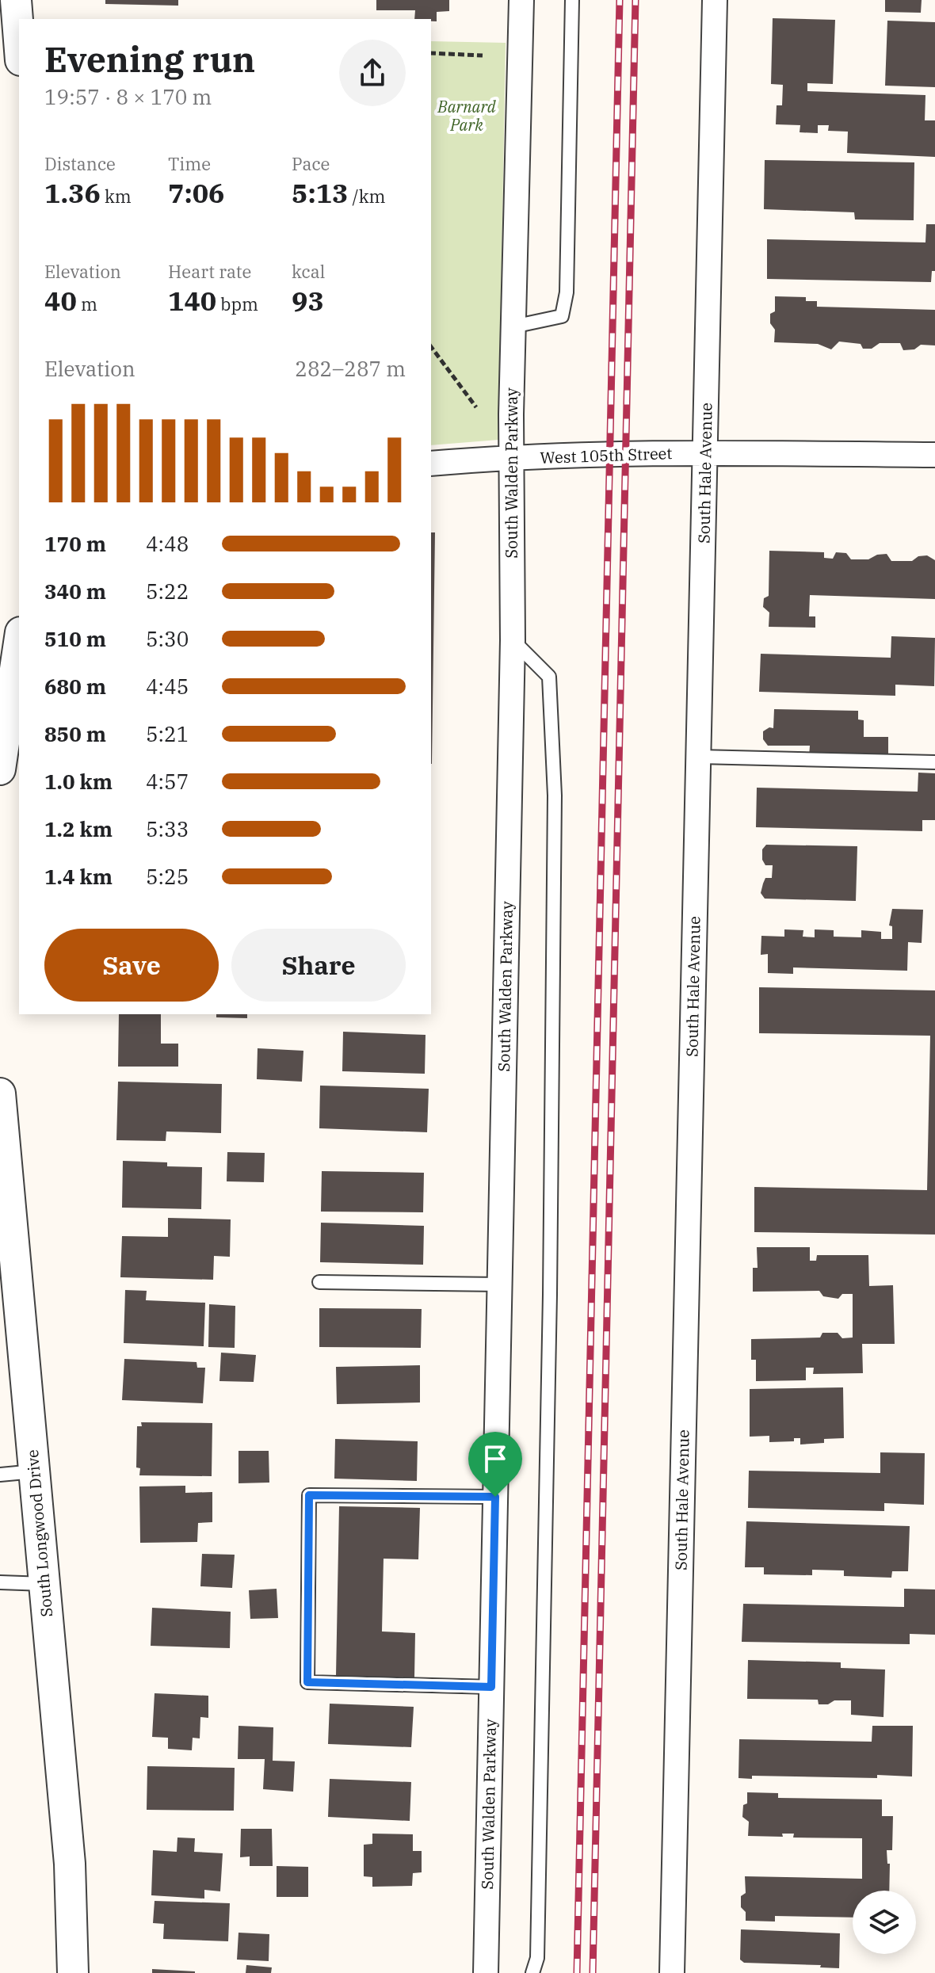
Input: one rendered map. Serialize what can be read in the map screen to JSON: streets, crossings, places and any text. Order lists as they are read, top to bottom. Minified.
{"streets":{"street":["West 105th Street","South Walden Parkway","South Hale Avenue","South Longwood Drive"]},"crossings":[["West 105th Street","South Walden Parkway"],["West 105th Street","South Hale Avenue"]],"parks":["Barnard Park"],"page":{"heading":["Evening run","19:57 · 8 × 170 m"],"stats":[["Distance","1.36 km"],["Time","7:06"],["Pace","5:13 /km"],["Elevation","40 m"],["Heart rate","140 bpm"],["kcal","93"]],"chart":["Elevation","282–287 m"],"list":[{"name":"170 m","note":"4:48"},{"name":"340 m","note":"5:22"},{"name":"510 m","note":"5:30"},{"name":"680 m","note":"4:45"},{"name":"850 m","note":"5:21"},{"name":"1.0 km","note":"4:57"},{"name":"1.2 km","note":"5:33"},{"name":"1.4 km","note":"5:25"}],"buttons":["Save","Share"]}}
